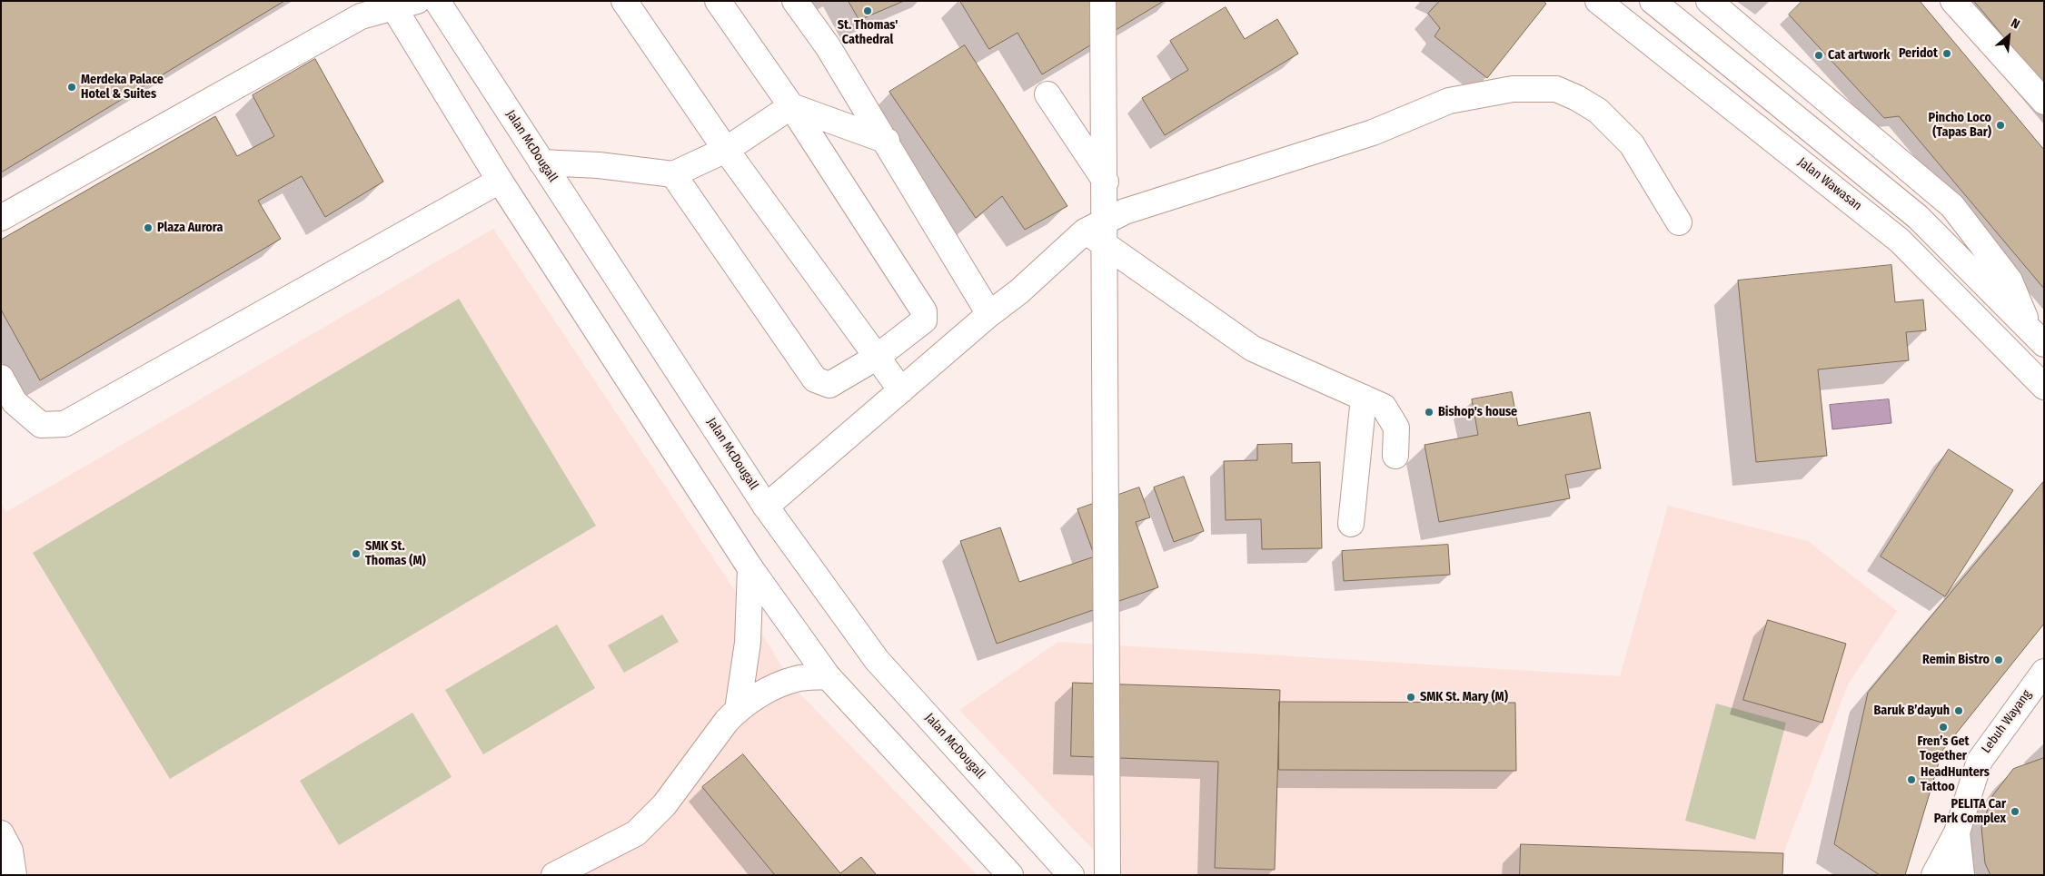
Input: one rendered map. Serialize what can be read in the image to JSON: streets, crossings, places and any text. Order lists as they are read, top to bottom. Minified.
{"streets":{"main road":["Jalan McDougall","Jalan Wawasan","Lebuh Wayang"]},"places":["St. Thomas' Cathedral","Peridot","Cat artwork","Merdeka Palace Hotel & Suites","Pincho Loco (Tapas Bar)","Plaza Aurora","Bishop's house","SMK St. Thomas (M)","Remin Bistro","SMK St. Mary (M)","Baruk B’dayuh","Fren’s Get Together","HeadHunters Tattoo","PELITA Car Park Complex"],"north":"top right"}
